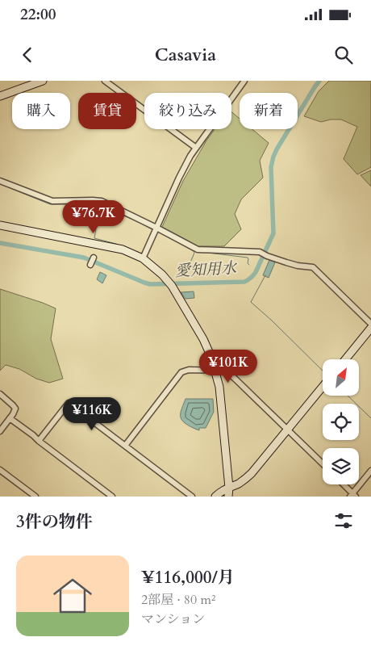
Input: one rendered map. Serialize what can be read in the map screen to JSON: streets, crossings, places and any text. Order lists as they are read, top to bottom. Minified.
{"water":["愛知用水"],"north":"top right","page":{"status":"22:00","header":"Casavia","chip":["購入","賃貸","絞り込み","新着"],"price":["¥76.7K","¥101K","¥116K"],"heading":"3件の物件","list":[{"name":"¥116,000/月","note":"2部屋 · 80 m² · マンション"}]}}
